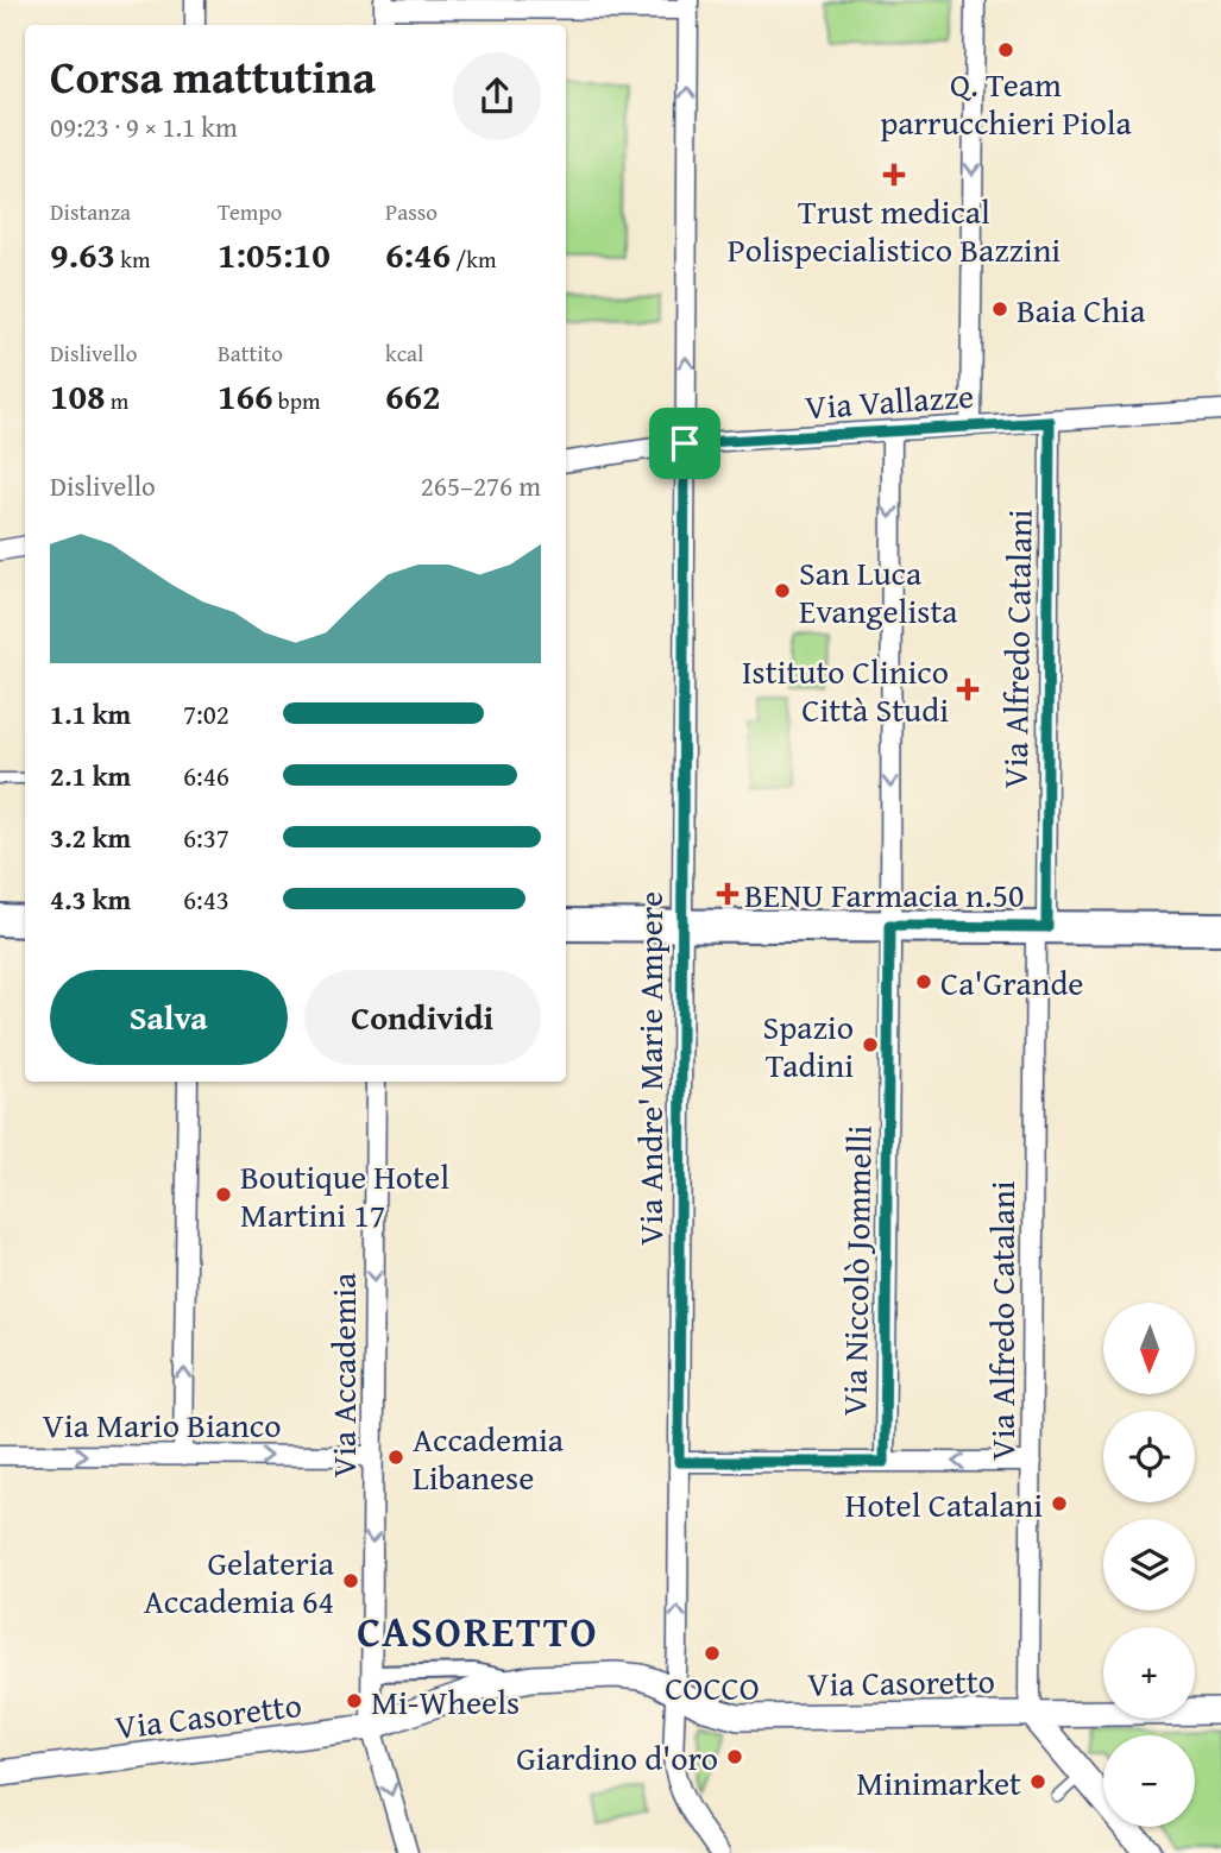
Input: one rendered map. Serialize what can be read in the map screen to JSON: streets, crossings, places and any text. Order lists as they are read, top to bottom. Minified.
{"streets":{"street":["Via Vallazze","Via Alfredo Catalani","Via Andre' Marie Ampere","Via Niccolò Jommelli","Via Accademia","Via Mario Bianco","Via Casoretto"]},"crossings":[["Via Vallazze","Via Alfredo Catalani"],["Via Vallazze","Via Andre' Marie Ampere"],["Via Vallazze","Via Niccolò Jommelli"],["Via Alfredo Catalani","Via Casoretto"],["Via Andre' Marie Ampere","Via Casoretto"],["Via Accademia","Via Mario Bianco"]],"one_way":["Via Andre' Marie Ampere","Via Niccolò Jommelli","Via Accademia","Via Mario Bianco"],"districts":["CASORETTO"],"places":{"other":["Q. Team parrucchieri Piola","Baia Chia","San Luca Evangelista","Ca'Grande","Spazio Tadini","Boutique Hotel Martini 17","Accademia Libanese","Hotel Catalani","Gelateria Accademia 64","COCCO","Mi-Wheels","Giardino d'oro","Minimarket"],"health":["Trust medical Polispecialistico Bazzini","Istituto Clinico Città Studi","BENU Farmacia n.50"]},"north":"bottom","page":{"heading":["Corsa mattutina","09:23 · 9 × 1.1 km"],"stats":[["Distanza","9.63 km"],["Tempo","1:05:10"],["Passo","6:46 /km"],["Dislivello","108 m"],["Battito","166 bpm"],["kcal","662"]],"chart":["Dislivello","265–276 m"],"list":[{"name":"1.1 km","note":"7:02"},{"name":"2.1 km","note":"6:46"},{"name":"3.2 km","note":"6:37"},{"name":"4.3 km","note":"6:43"}],"buttons":["Salva","Condividi"],"map_buttons":["+","−"]}}
